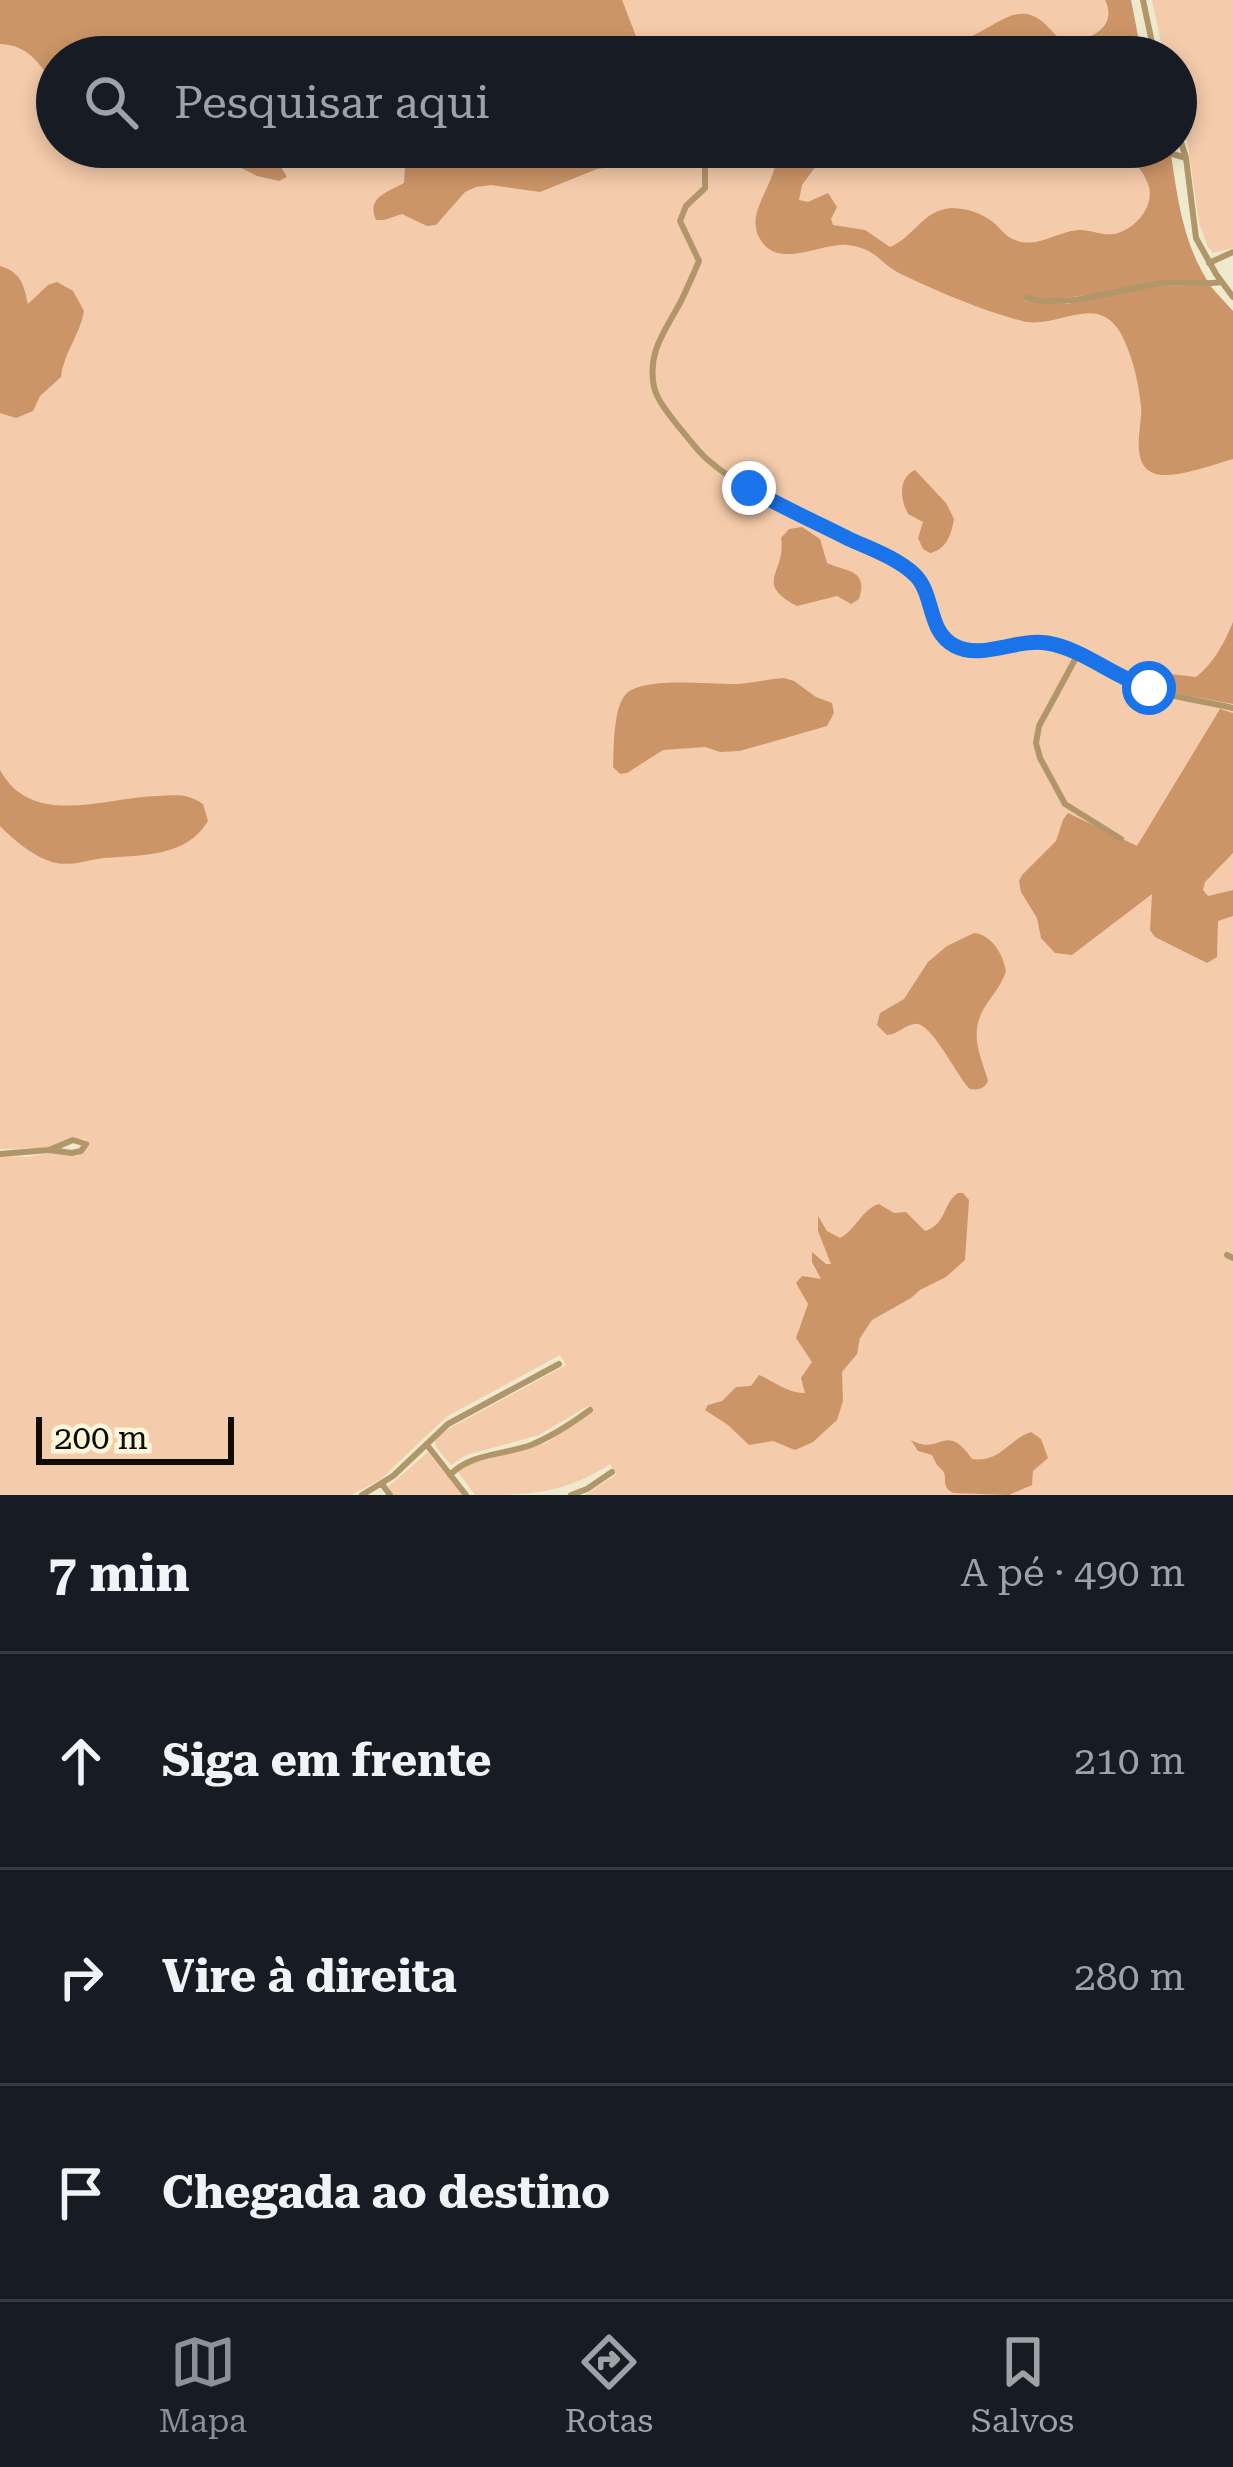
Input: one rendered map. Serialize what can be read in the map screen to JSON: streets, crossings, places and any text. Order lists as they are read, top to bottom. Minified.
{"scale_bar":"200 m","page":{"search":"Pesquisar aqui","scale":"200 m","heading":["7 min","A pé · 490 m"],"list":[["Siga em frente","210 m"],["Vire à direita","280 m"],"Chegada ao destino"],"nav":["Mapa","Rotas","Salvos"]}}
